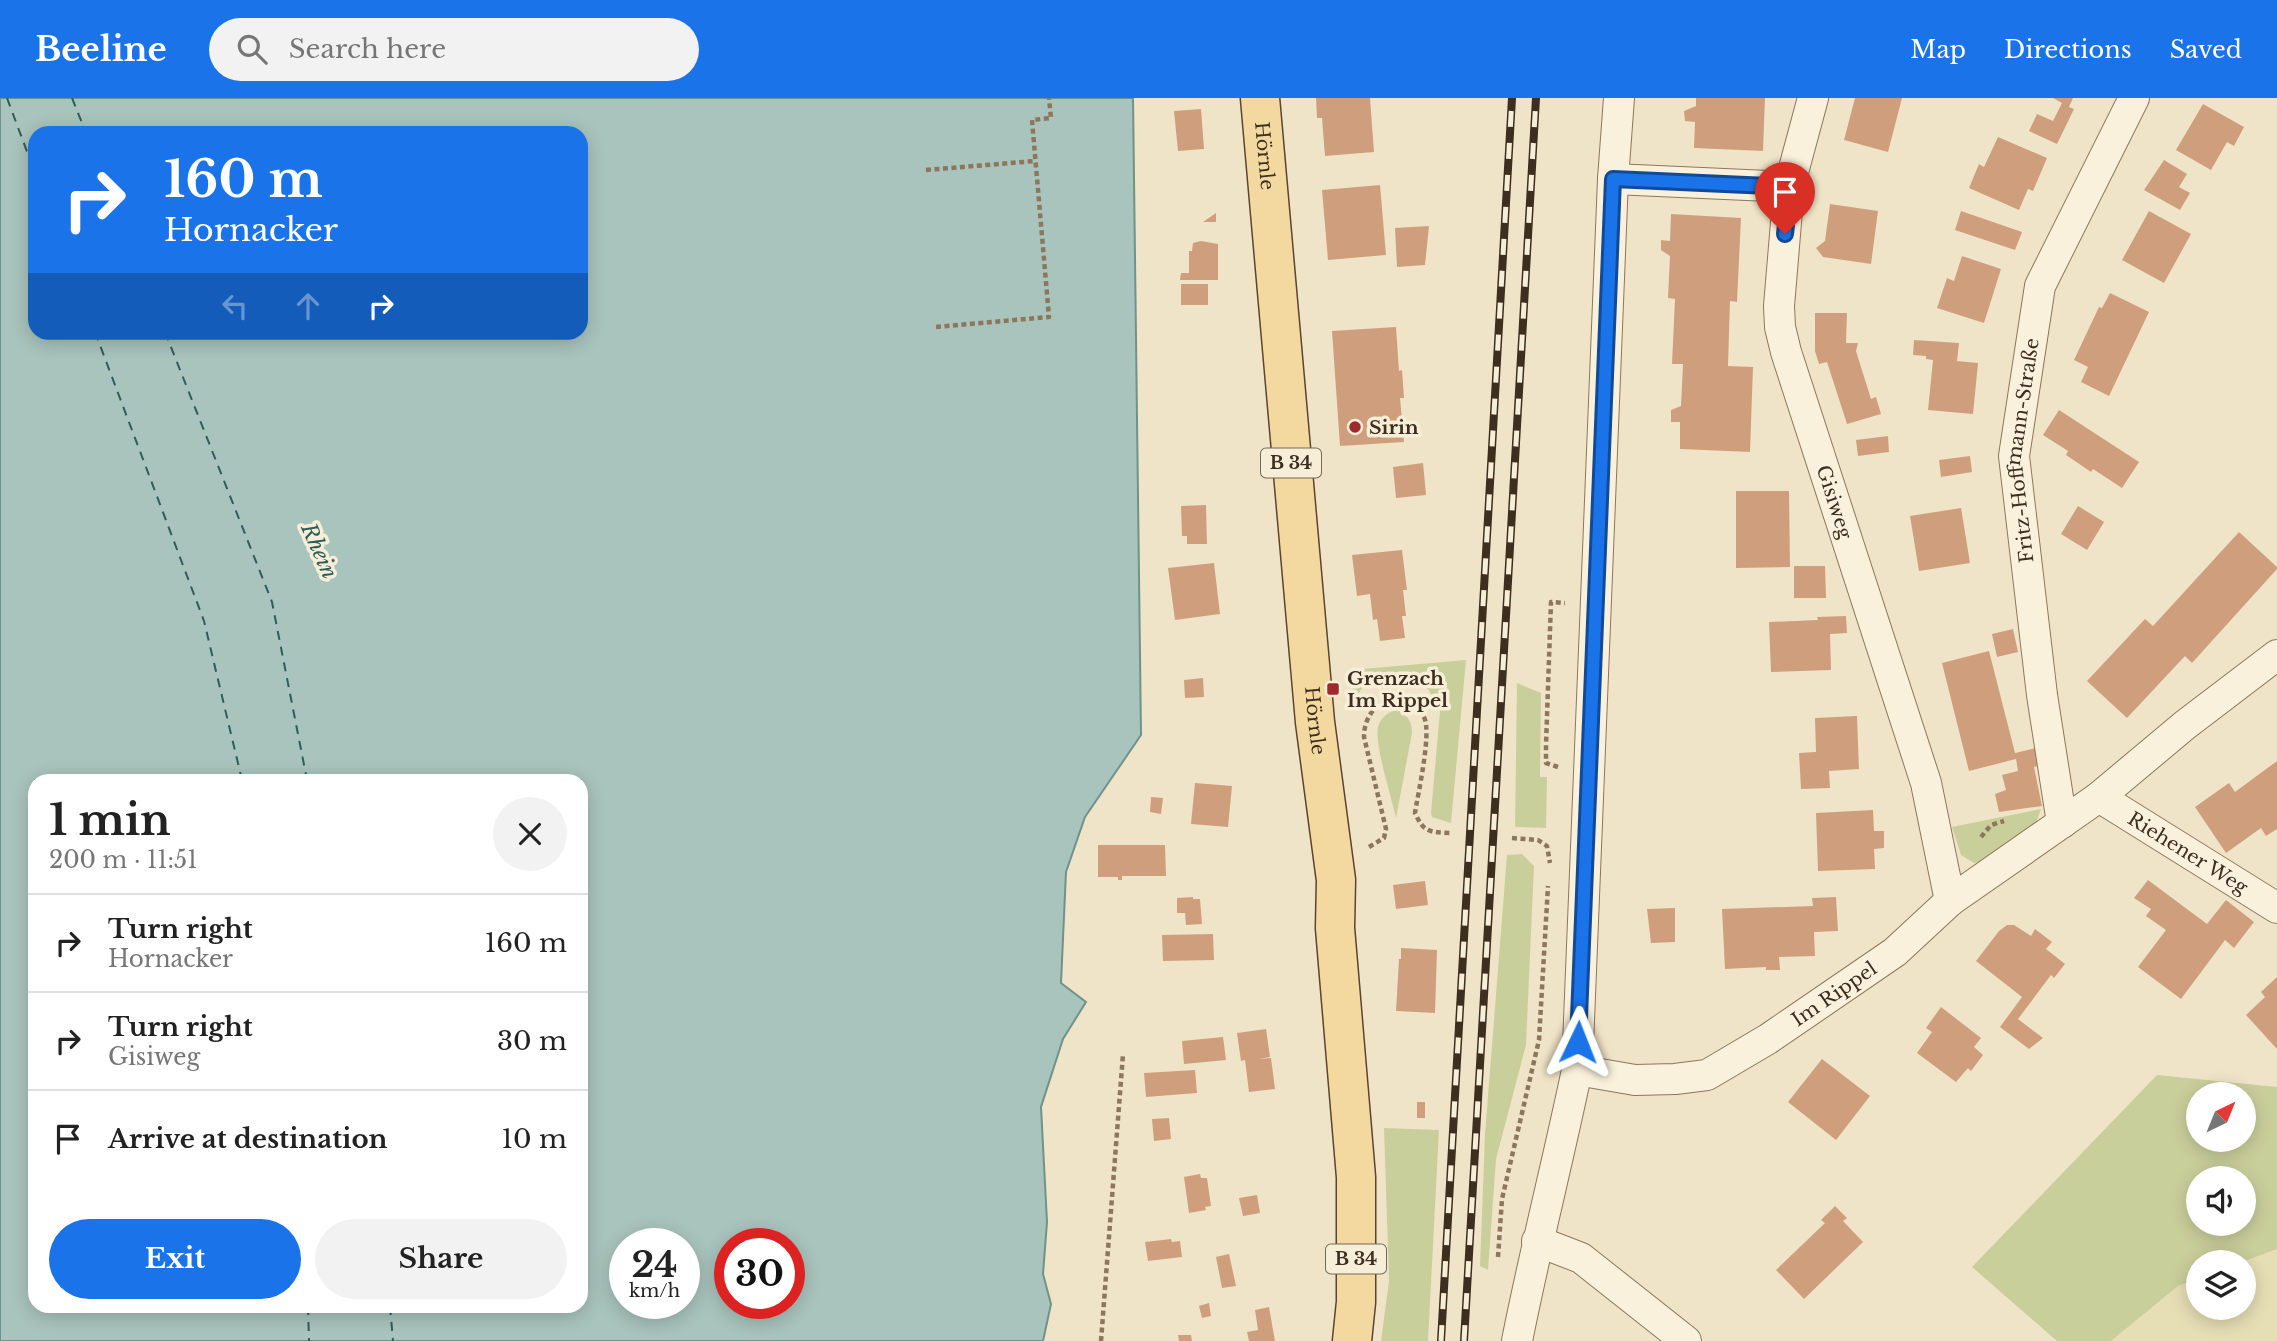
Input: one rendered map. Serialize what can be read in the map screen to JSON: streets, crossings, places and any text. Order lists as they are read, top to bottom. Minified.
{"streets":{"main road":["Hörnle","B 34"],"street":["Fritz-Hoffmann-Straße","Gisiweg","Riehener Weg","Im Rippel"]},"crossings":[["Fritz-Hoffmann-Straße","Im Rippel"],["Gisiweg","Im Rippel"],["Riehener Weg","Im Rippel"]],"water":["Rhein"],"places":{"other":["Sirin"],"transit":["Grenzach Im Rippel"]},"north":"top right","page":{"header":"Beeline","search":"Search here","nav":["Map","Directions","Saved"],"turn":["160 m","Hornacker"],"heading":["1 min","200 m · 11:51"],"list":[{"name":"Turn right","note":"Hornacker","value":"160 m"},{"name":"Turn right","note":"Gisiweg","value":"30 m"},{"name":"Arrive at destination","value":"10 m"}],"buttons":["Exit","Share"],"speed":"24 km/h","limit":"30"}}
